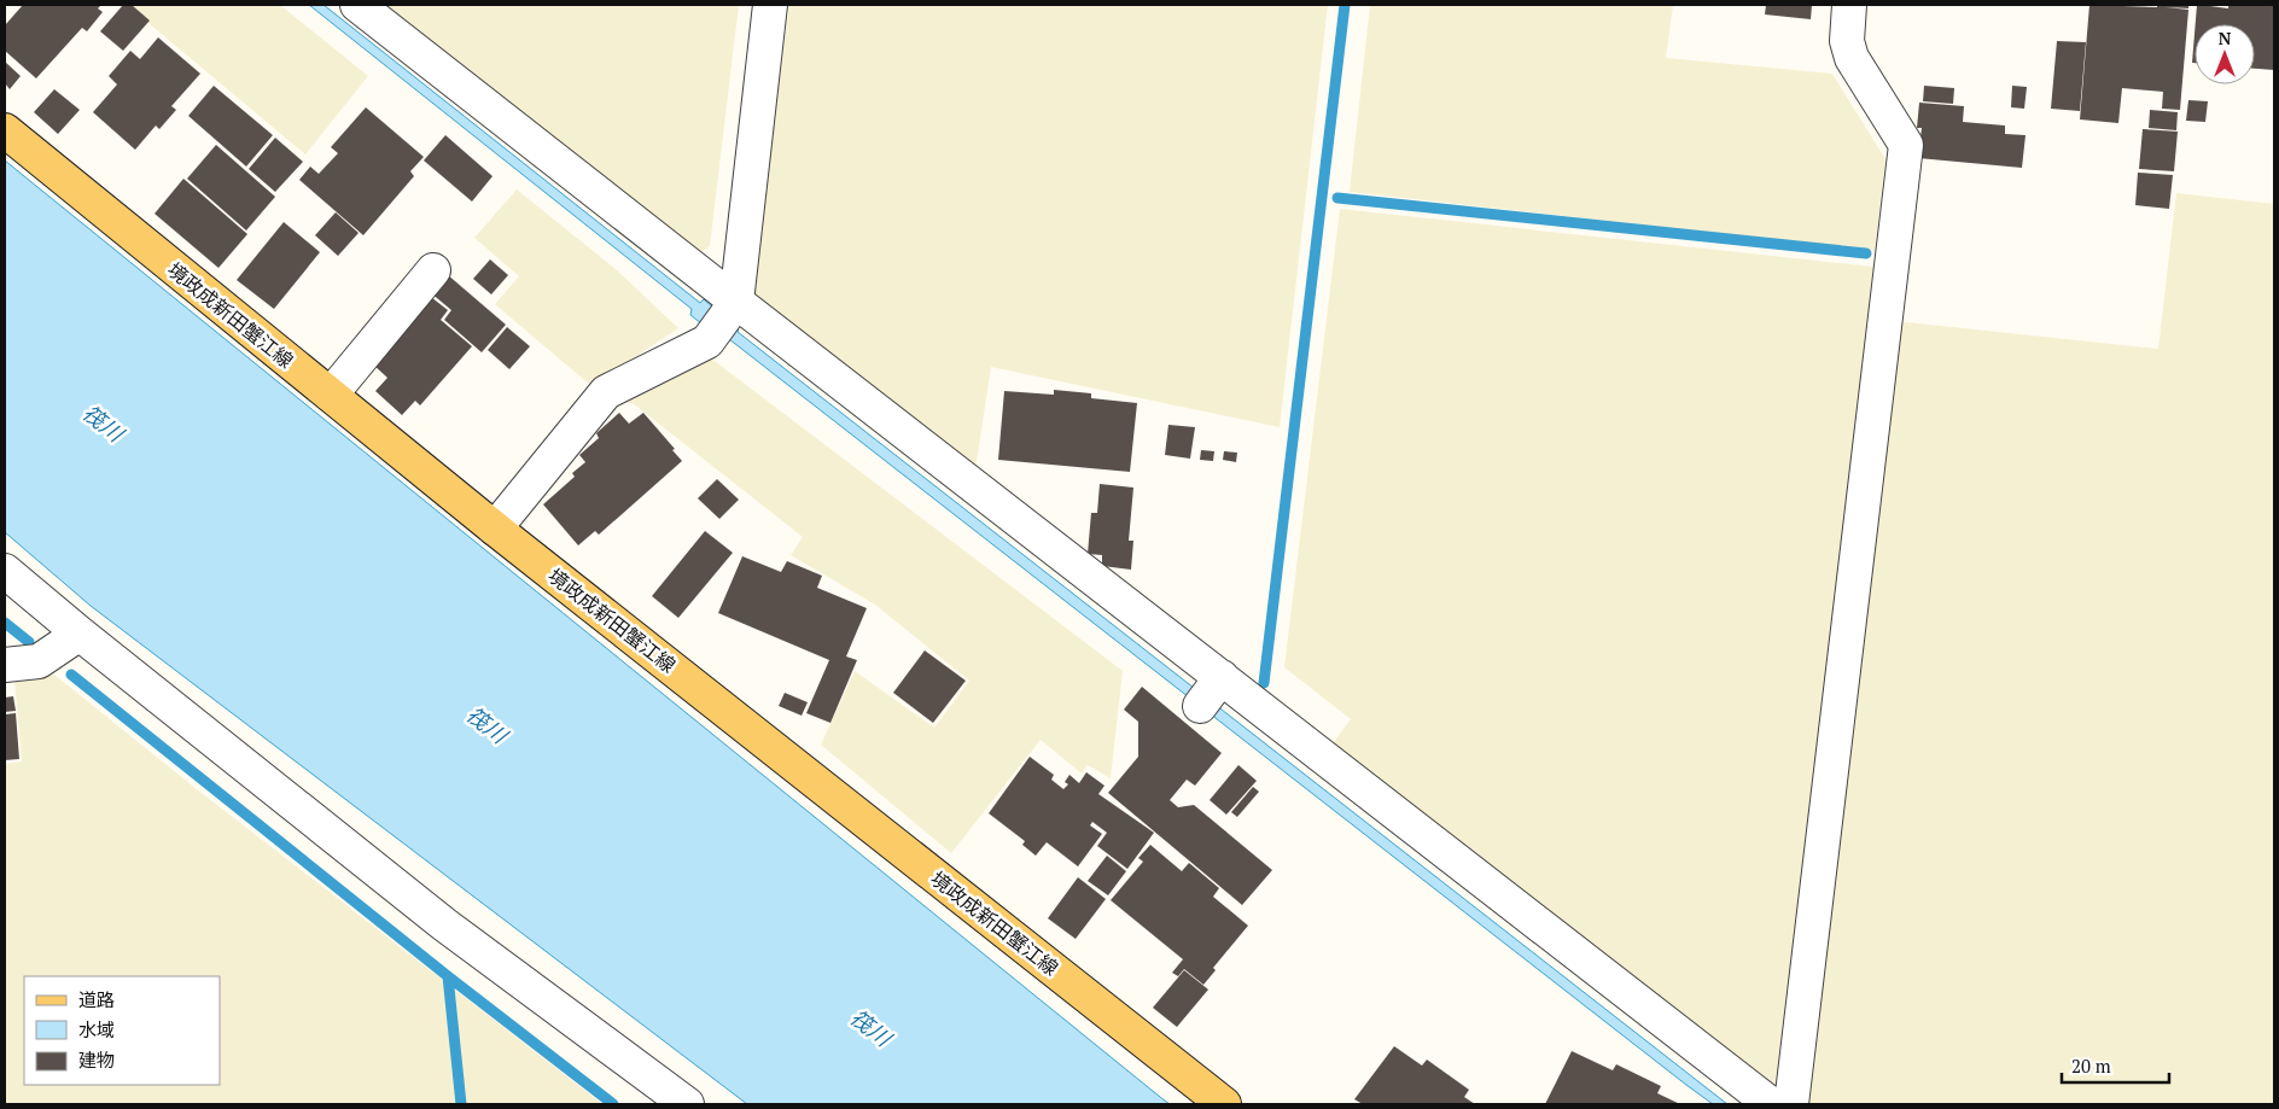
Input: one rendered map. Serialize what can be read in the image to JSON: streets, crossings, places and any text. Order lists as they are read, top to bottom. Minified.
{"streets":{"main road":["境政成新田蟹江線"]},"water":["筏川"],"legend":["道路","水域","建物"],"scale_bar":"20 m","north":"top"}
